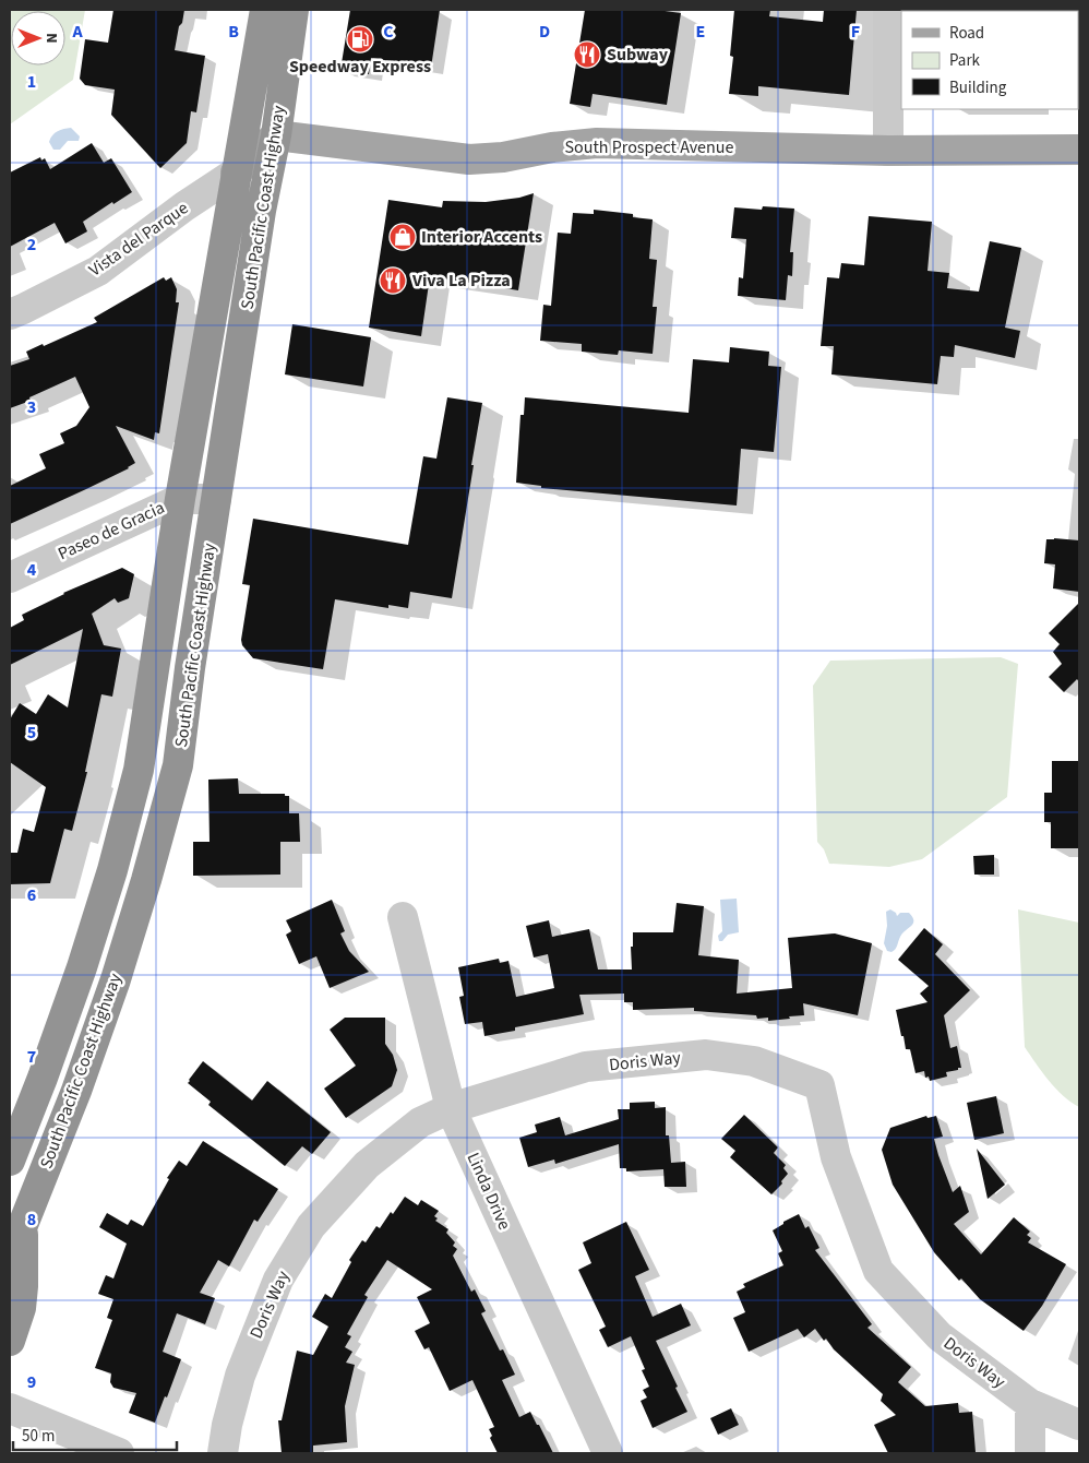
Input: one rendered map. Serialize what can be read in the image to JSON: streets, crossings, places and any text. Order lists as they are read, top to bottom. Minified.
{"streets":{"highway":["South Pacific Coast Highway"],"main road":["South Prospect Avenue"],"street":["Vista del Parque","Paseo de Gracia","Doris Way","Linda Drive"]},"crossings":[["South Prospect Avenue","South Pacific Coast Highway"],["South Pacific Coast Highway","Vista del Parque"],["South Pacific Coast Highway","Paseo de Gracia"],["Doris Way","Linda Drive"]],"places":{"fuel station":["Speedway Express"],"restaurant":["Subway","Viva La Pizza"],"shop":["Interior Accents"]},"legend":["Road","Park","Building"],"scale_bar":"50 m","north":"right","grid":{"columns":["A","B","C","D","E","F"],"rows":["1","2","3","4","5","6","7","8","9"]}}
